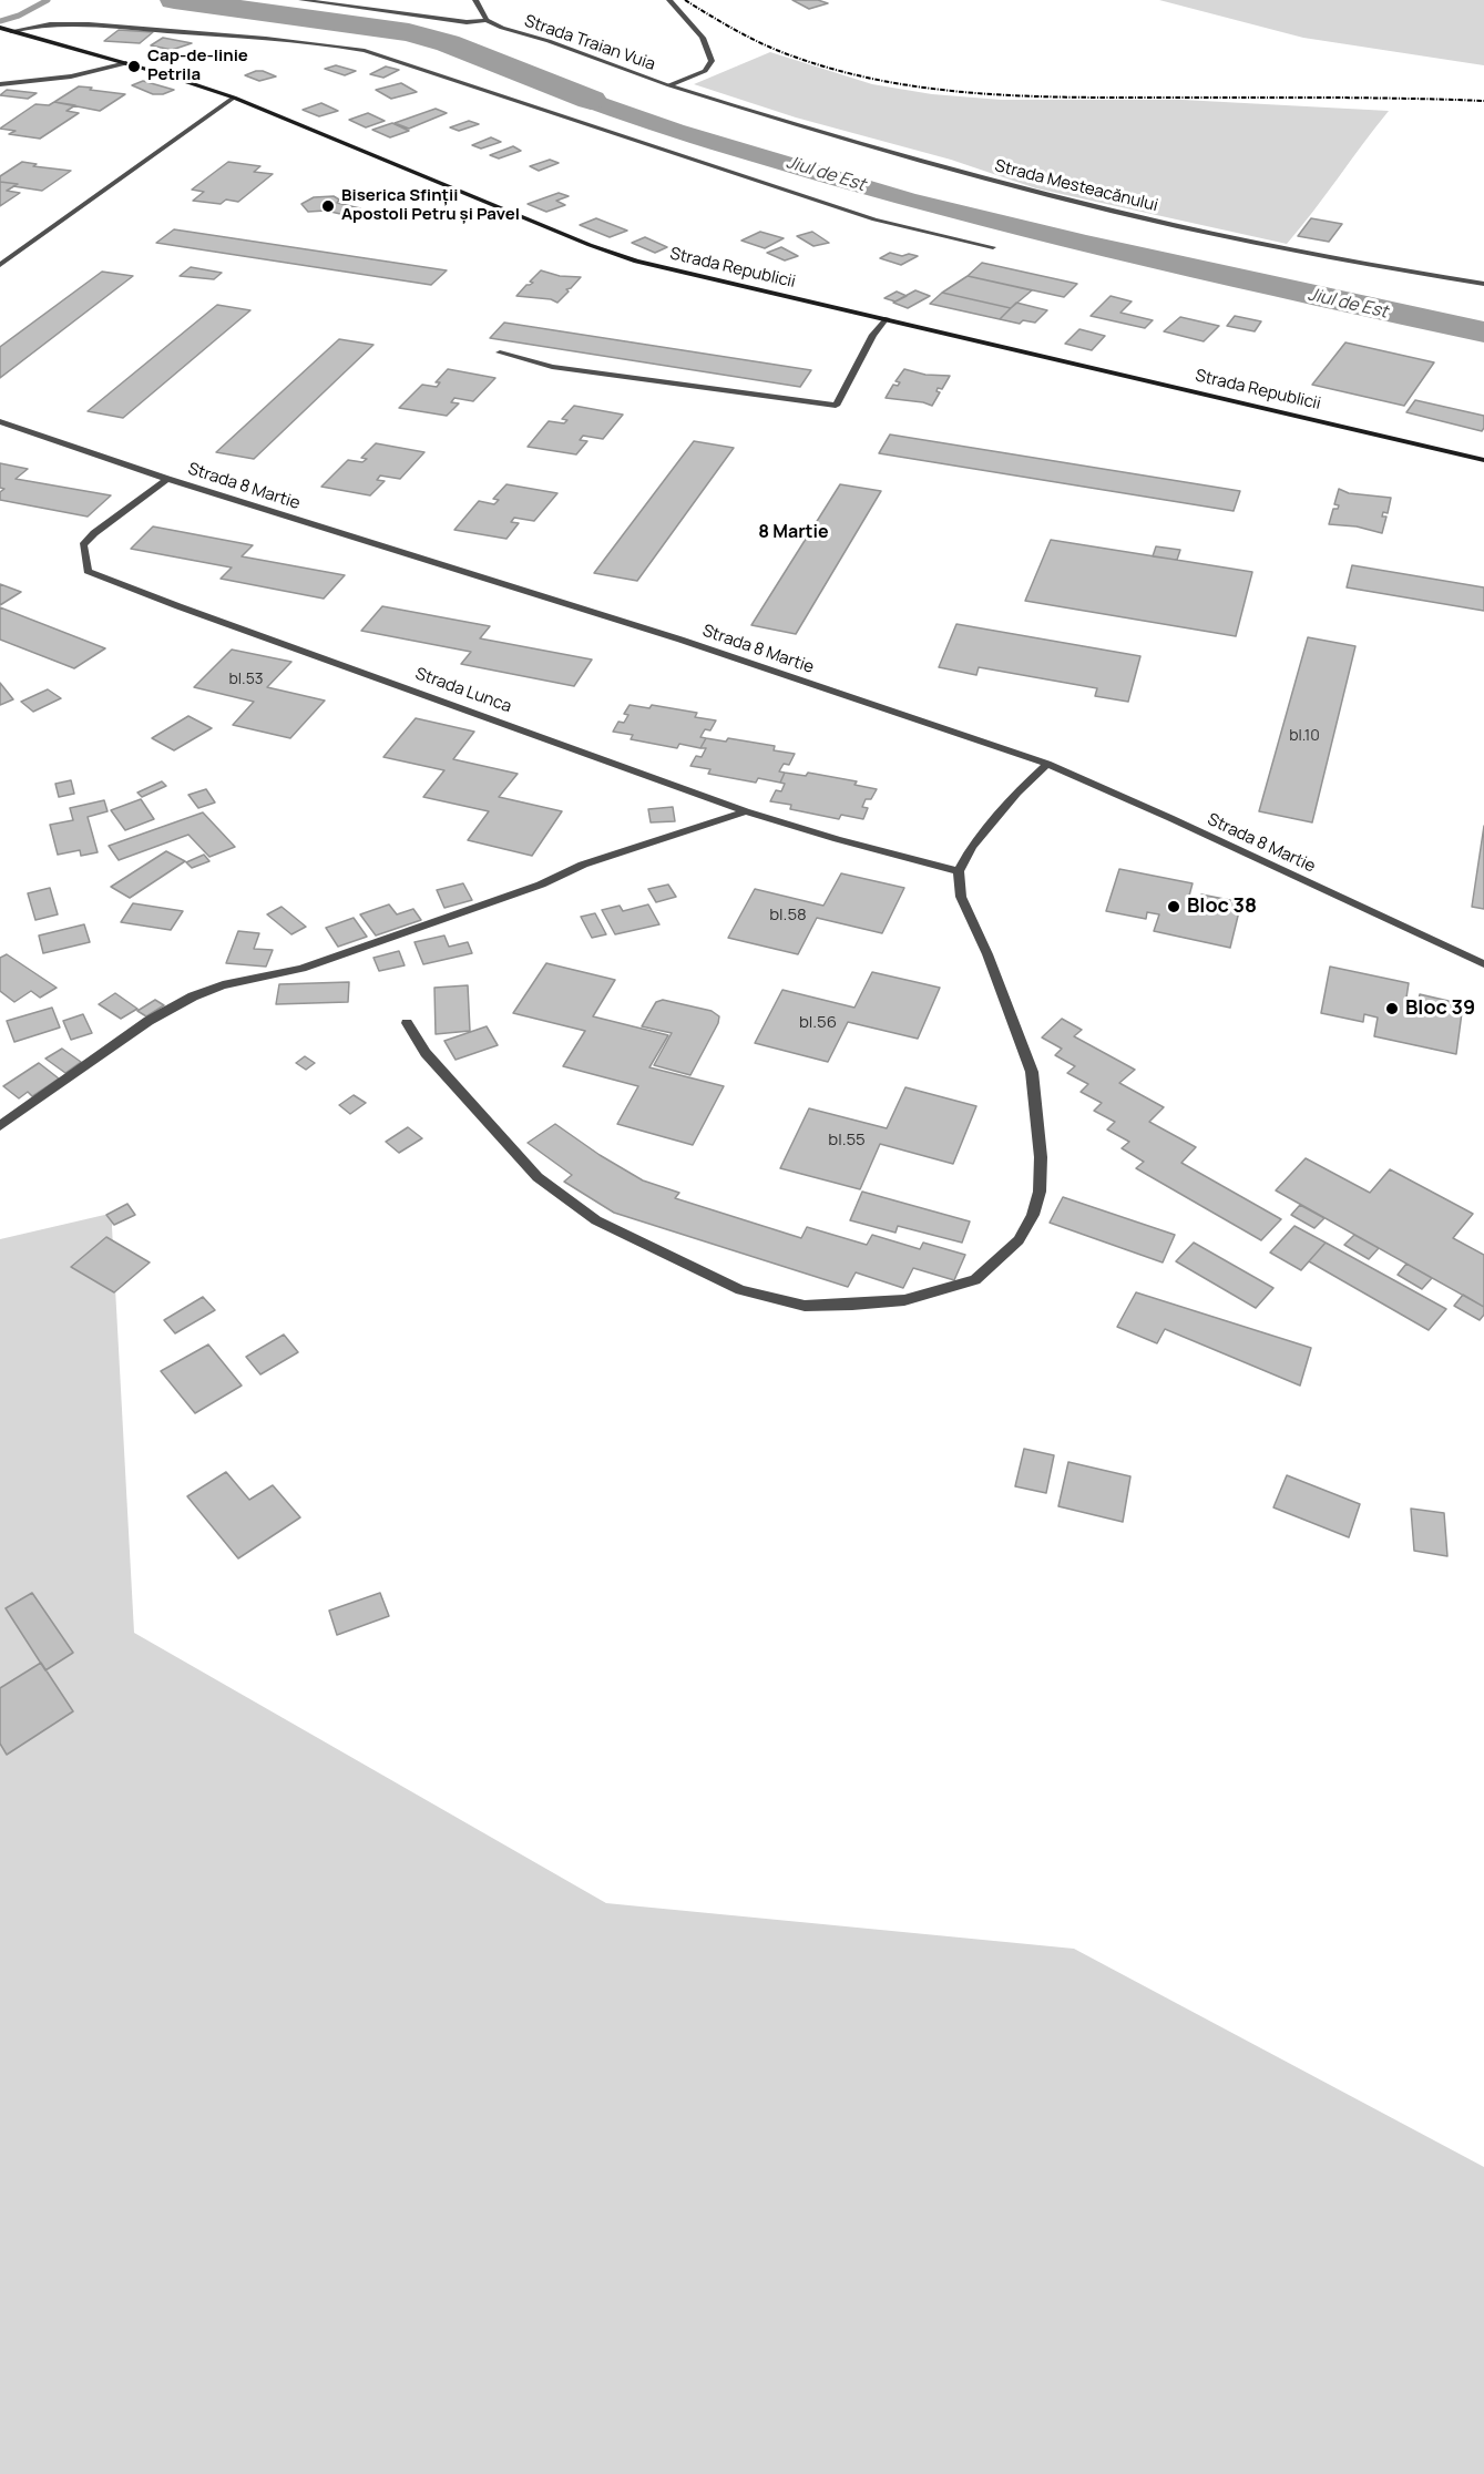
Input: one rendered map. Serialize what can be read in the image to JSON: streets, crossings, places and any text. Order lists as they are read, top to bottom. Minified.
{"streets":{"main road":["Strada Republicii"],"street":["Strada Traian Vuia","Strada Mesteacănului","Strada 8 Martie","Strada Lunca"]},"crossings":[["Strada Traian Vuia","Strada Mesteacănului"],["Strada 8 Martie","Strada Lunca"]],"districts":["8 Martie"],"water":["Jiul de Est"],"places":["Cap-de-linie Petrila","Biserica Sfinții Apostoli Petru și Pavel","Bloc 38","Bloc 39"],"house_numbers":["bl.53","bl.10","bl.58","bl.56","bl.55"]}
